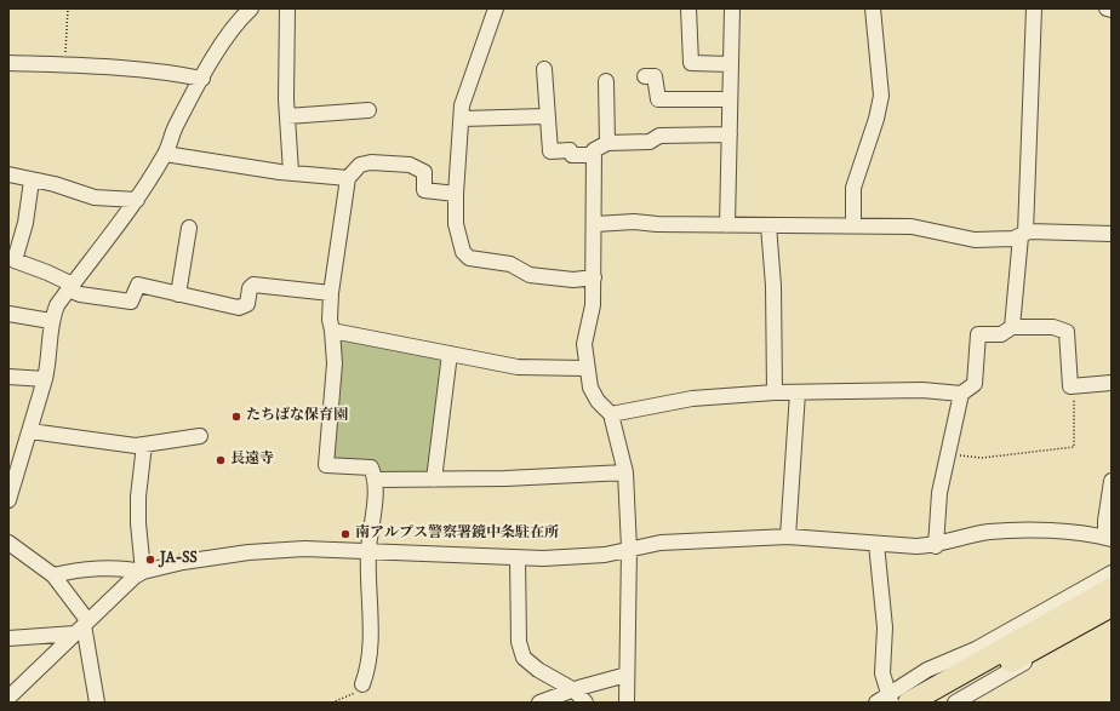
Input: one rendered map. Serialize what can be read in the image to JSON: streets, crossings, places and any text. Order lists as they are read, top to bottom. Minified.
{"places":["たちばな保育園","長遠寺","南アルプス警察署鏡中条駐在所","JA-SS"]}
